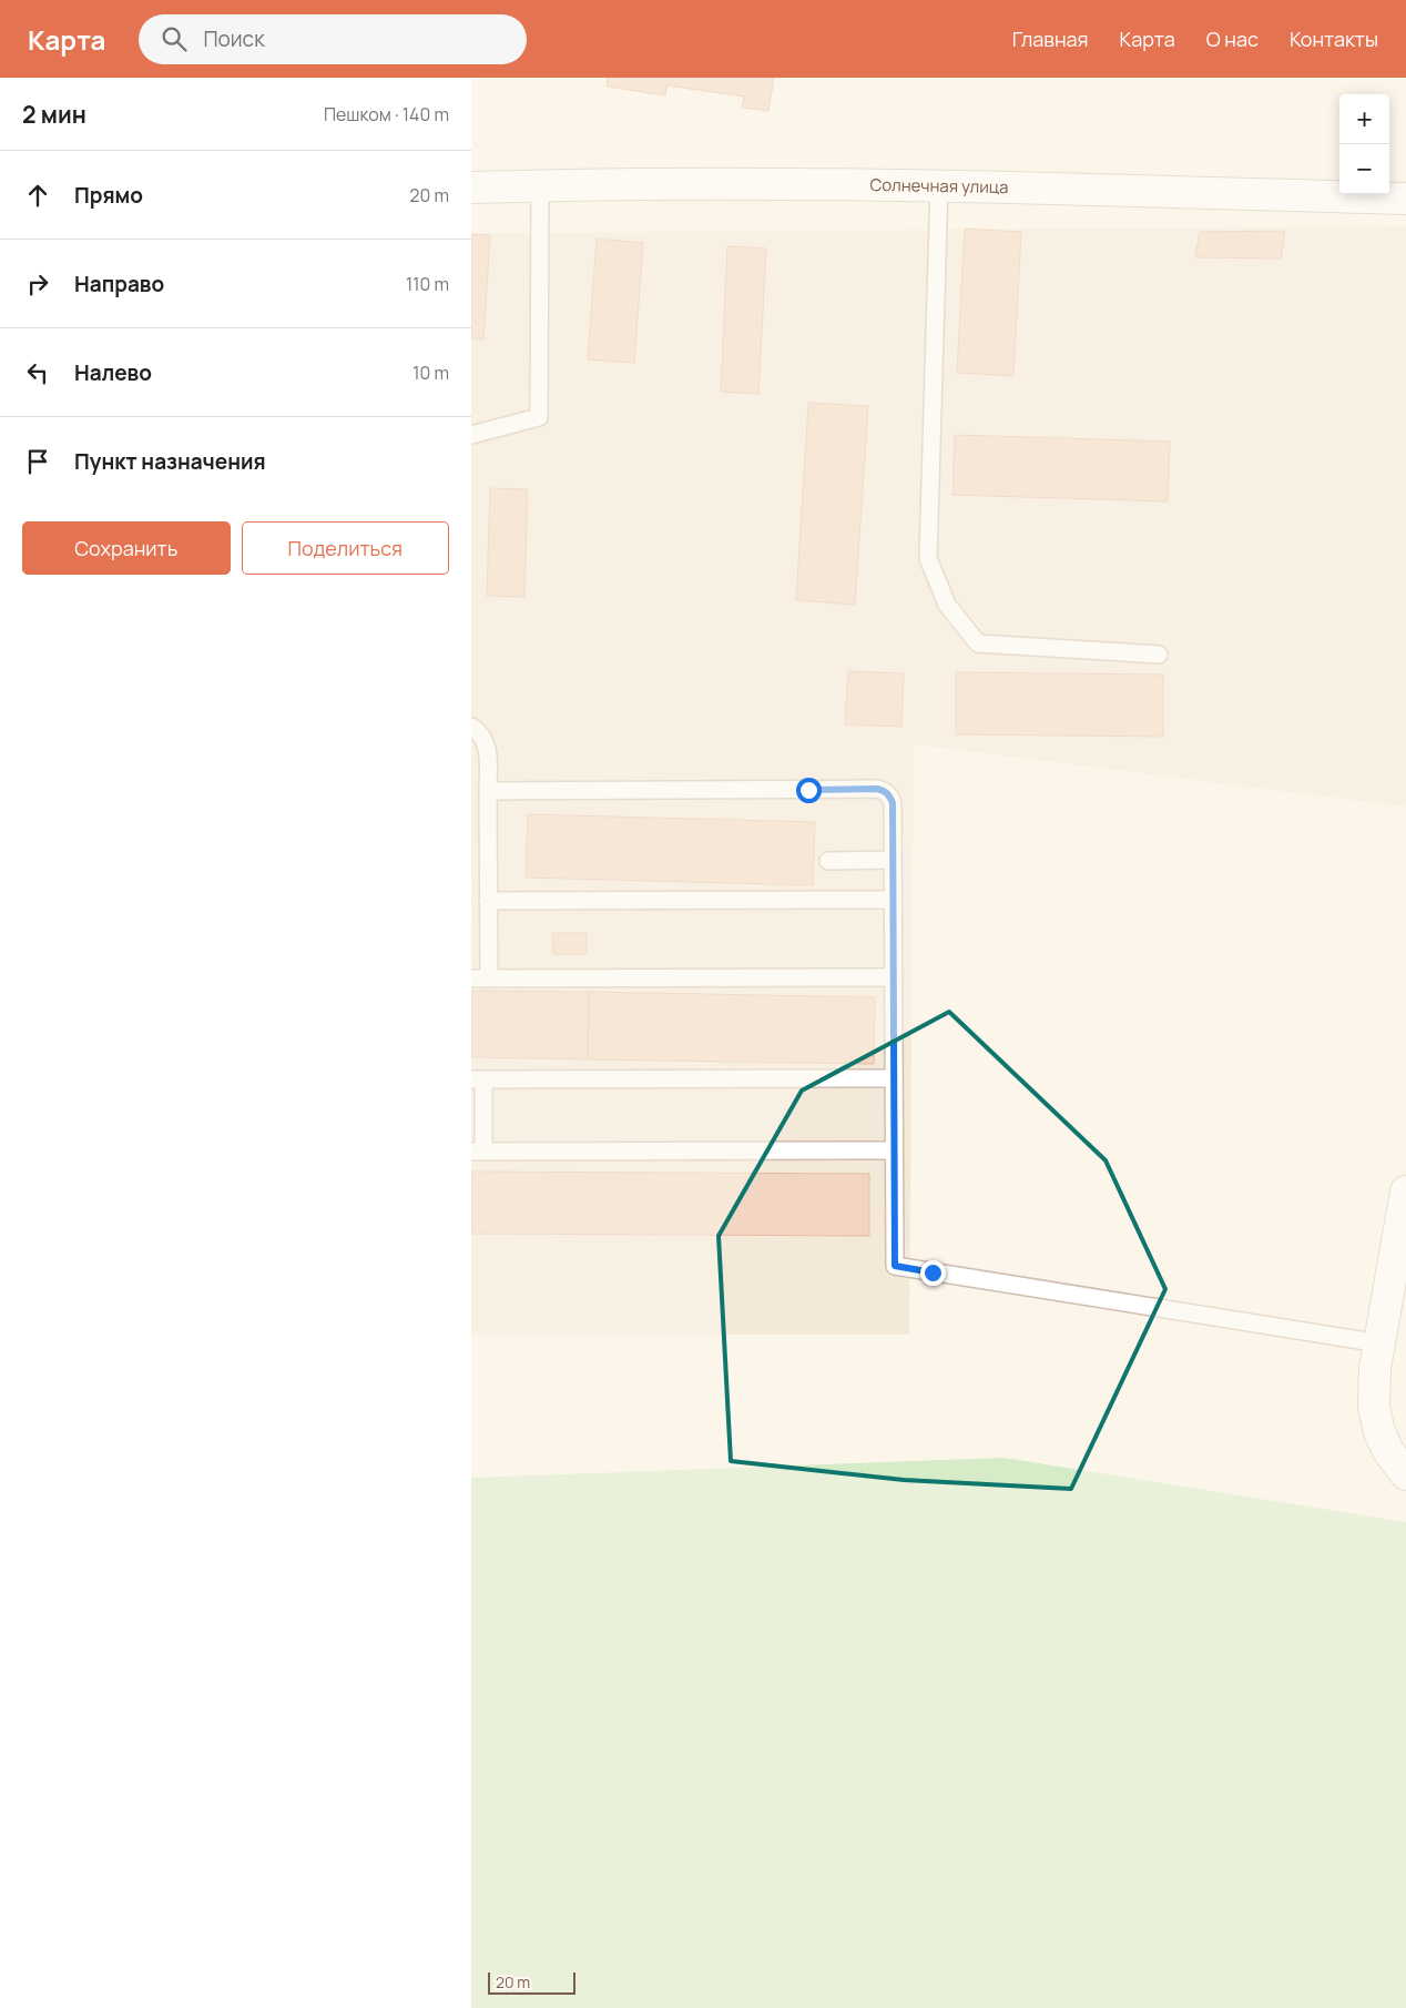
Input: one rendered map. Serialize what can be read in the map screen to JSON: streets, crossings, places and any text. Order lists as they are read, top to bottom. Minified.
{"streets":{"street":["Солнечная улица"]},"scale_bar":"20 m","page":{"header":"Карта","search":"Поиск","nav":["Главная","Карта","О нас","Контакты"],"heading":["2 мин","Пешком · 140 m"],"map_buttons":["+","−"],"list":[["Прямо","20 m"],["Направо","110 m"],["Налево","10 m"],"Пункт назначения"],"buttons":["Сохранить","Поделиться"],"scale":"20 m"}}
